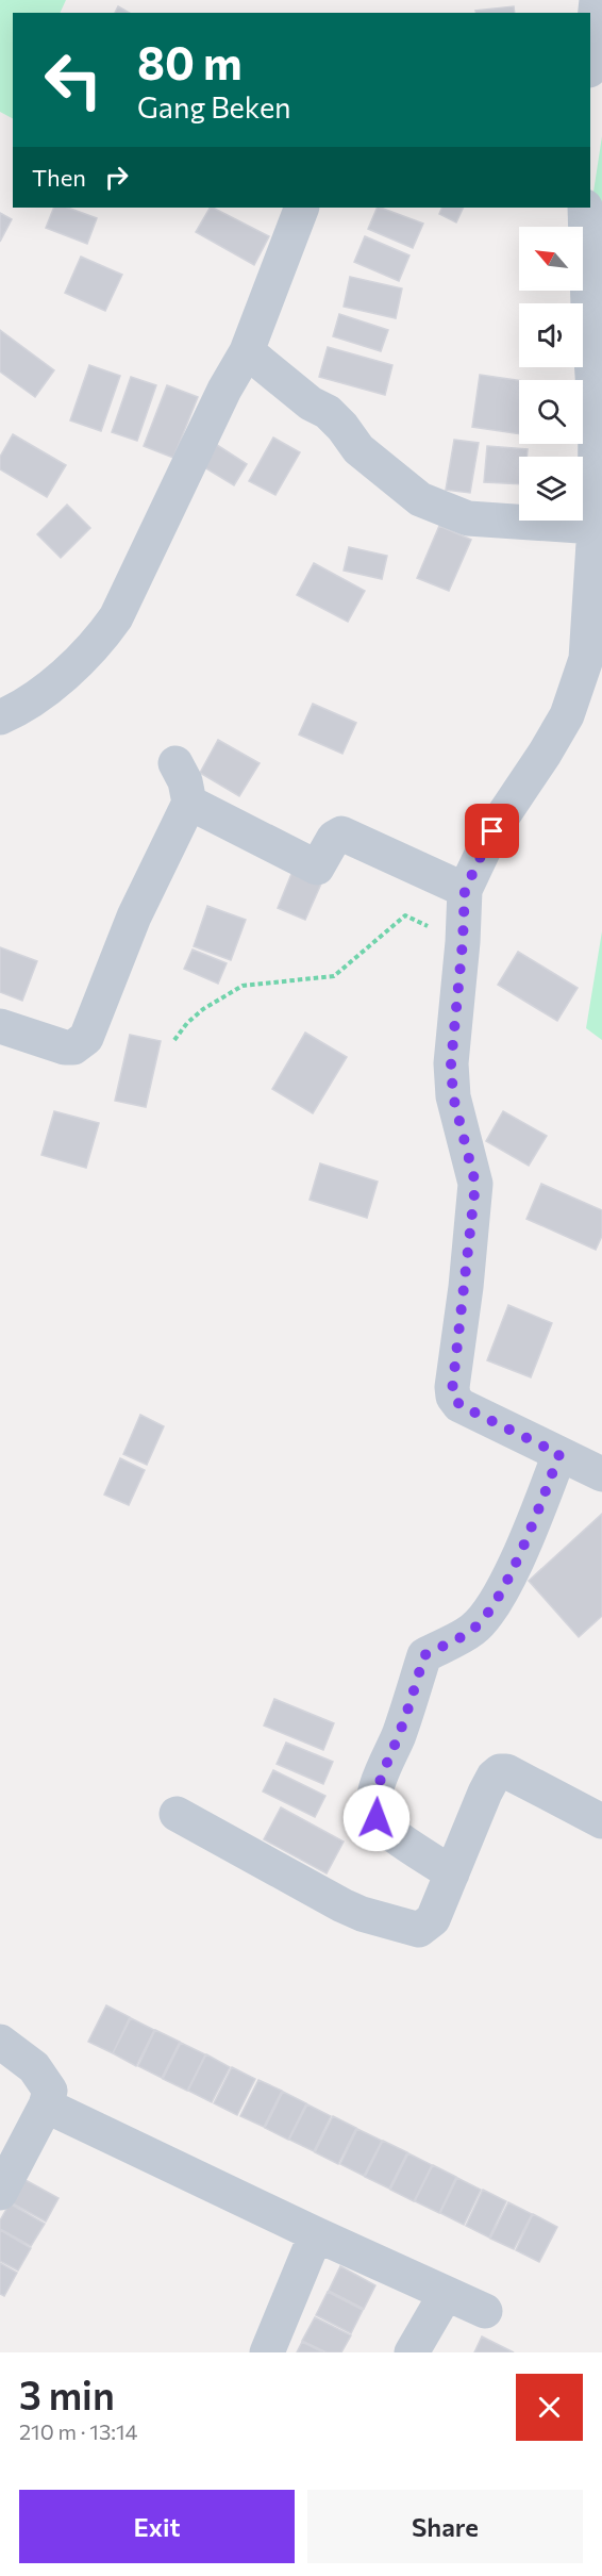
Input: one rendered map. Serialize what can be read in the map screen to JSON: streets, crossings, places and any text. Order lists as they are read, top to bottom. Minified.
{"north":"top left","page":{"turn":["80 m","Gang Beken"],"then":"Then","heading":["3 min","210 m · 13:14"],"buttons":["Exit","Share"]}}
